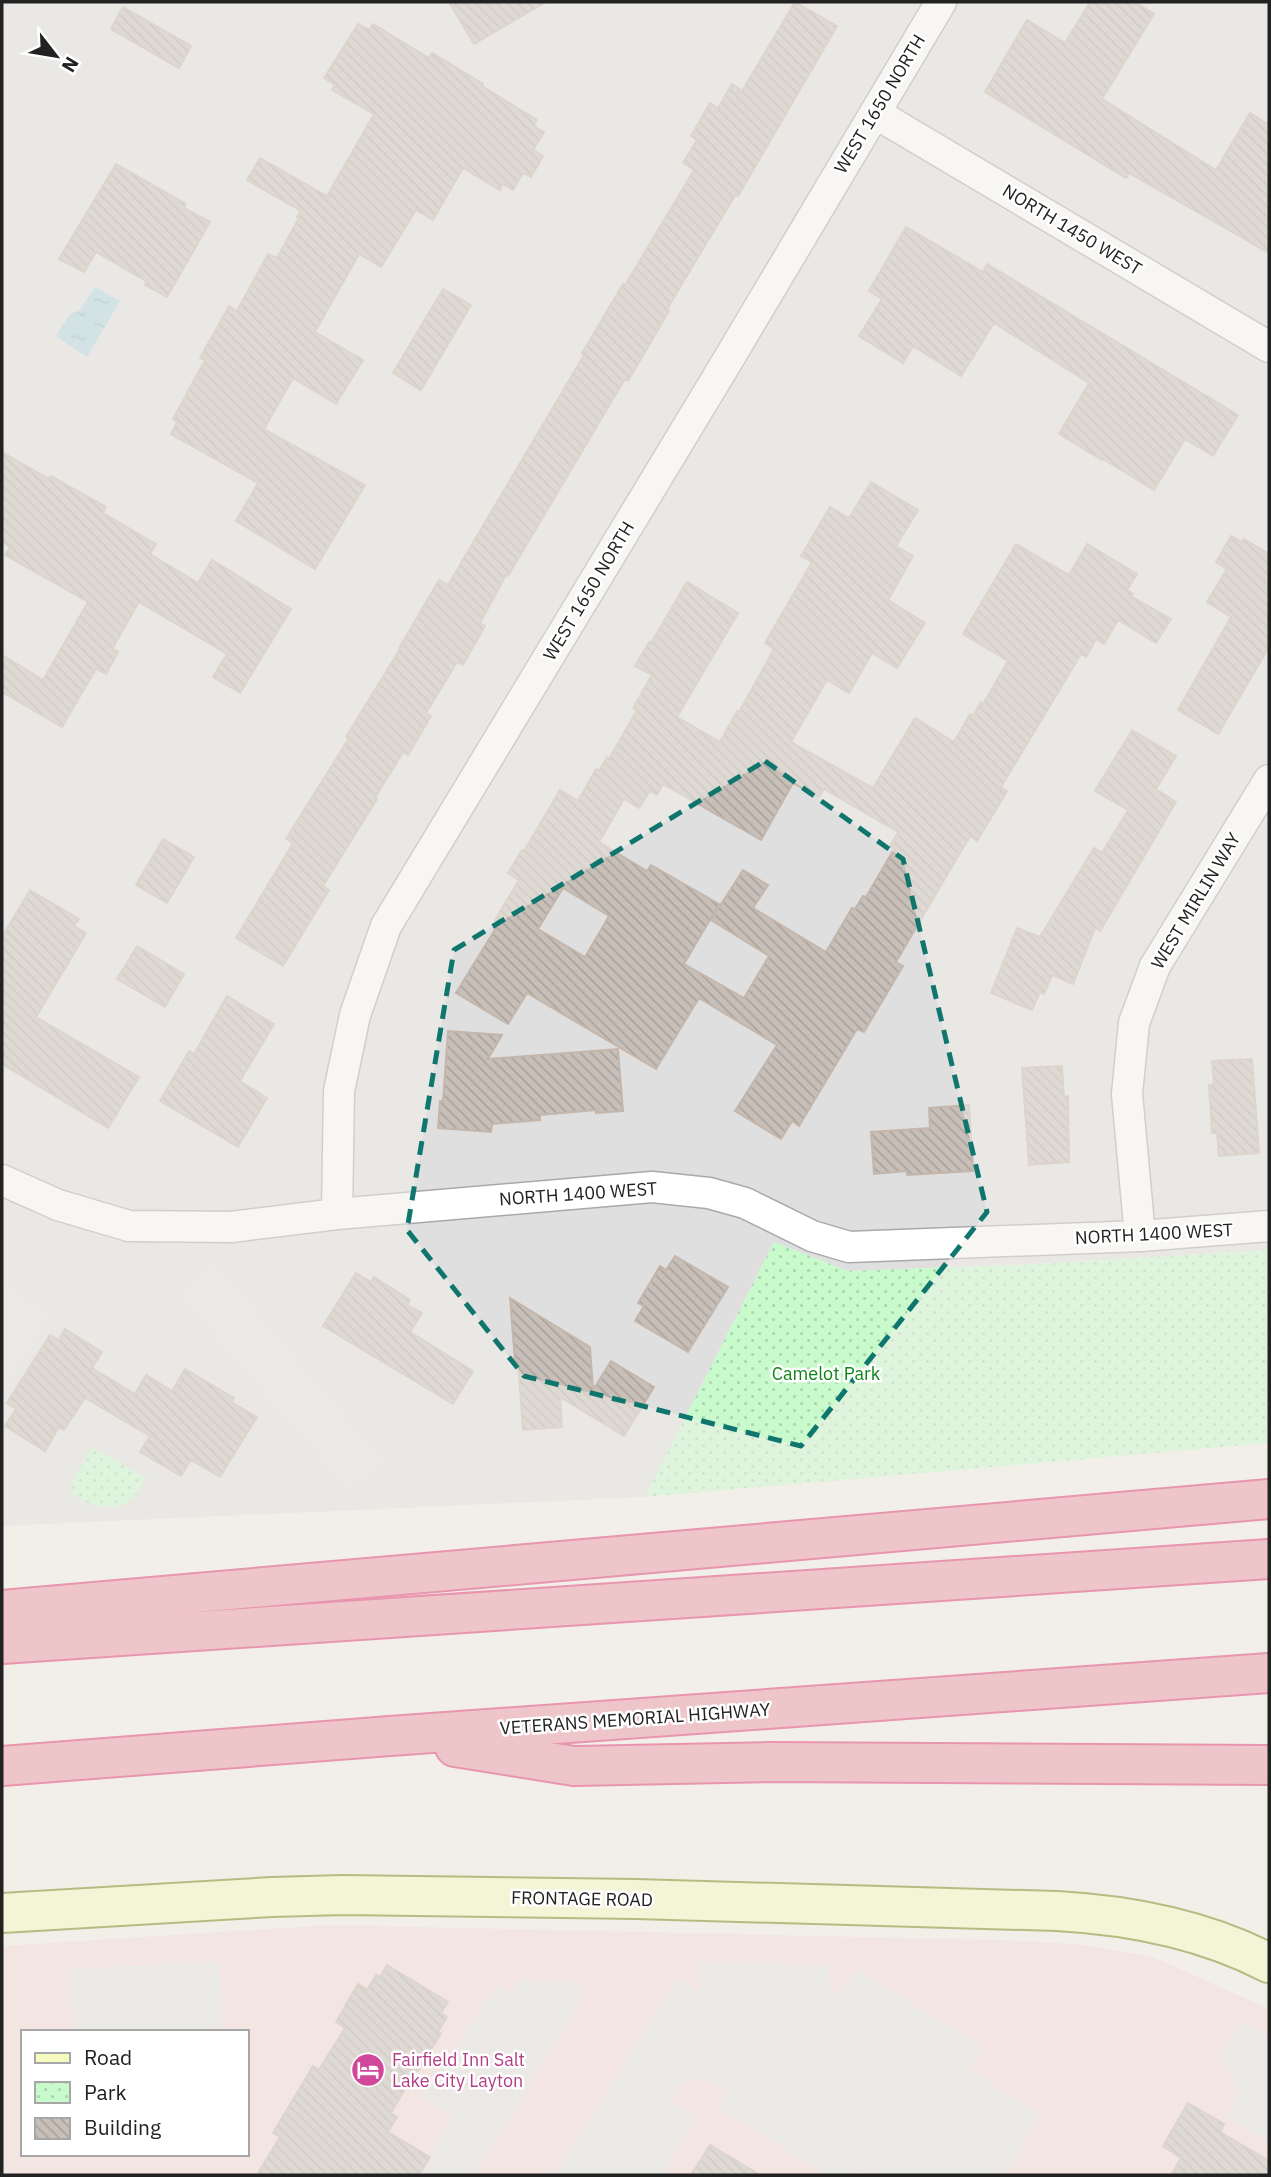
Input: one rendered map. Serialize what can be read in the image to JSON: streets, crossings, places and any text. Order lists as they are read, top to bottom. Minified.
{"streets":{"highway":["VETERANS MEMORIAL HIGHWAY"],"street":["WEST 1650 NORTH","NORTH 1450 WEST","WEST MIRLIN WAY","NORTH 1400 WEST","FRONTAGE ROAD"]},"crossings":[["WEST 1650 NORTH","NORTH 1450 WEST"],["WEST 1650 NORTH","NORTH 1400 WEST"],["WEST MIRLIN WAY","NORTH 1400 WEST"]],"parks":["Camelot Park"],"places":{"hotel":["Fairfield Inn Salt Lake City Layton"]},"legend":["Road","Park","Building"],"north":"bottom right"}
